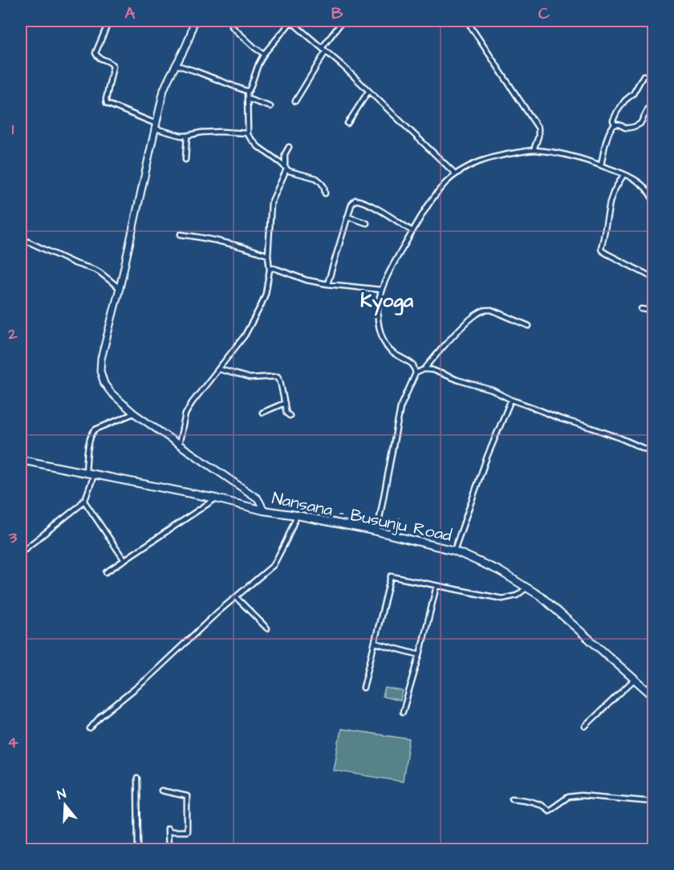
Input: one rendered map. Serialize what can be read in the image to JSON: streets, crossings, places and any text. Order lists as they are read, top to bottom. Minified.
{"streets":{"main road":["Nansana - Busunju Road"]},"districts":["Kyoga"],"north":"top","grid":{"columns":["A","B","C"],"rows":["1","2","3","4"]}}
